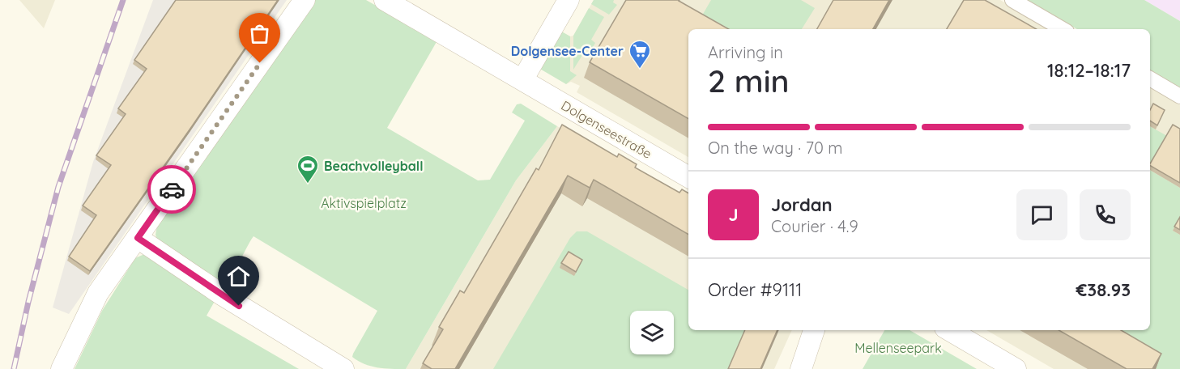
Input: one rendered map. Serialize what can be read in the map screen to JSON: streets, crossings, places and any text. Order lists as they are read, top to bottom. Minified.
{"streets":{"street":["Dolgenseestraße"]},"parks":["Aktivspielplatz","Mellenseepark"],"places":{"supermarket":["Dolgensee-Center"],"sports":["Beachvolleyball"]},"page":{"heading":["2 min","Arriving in","18:12–18:17"],"panel":["Jordan","Courier · 4.9","Order #9111","€38.93"],"bar":"On the way · 70 m","round":"J"}}
